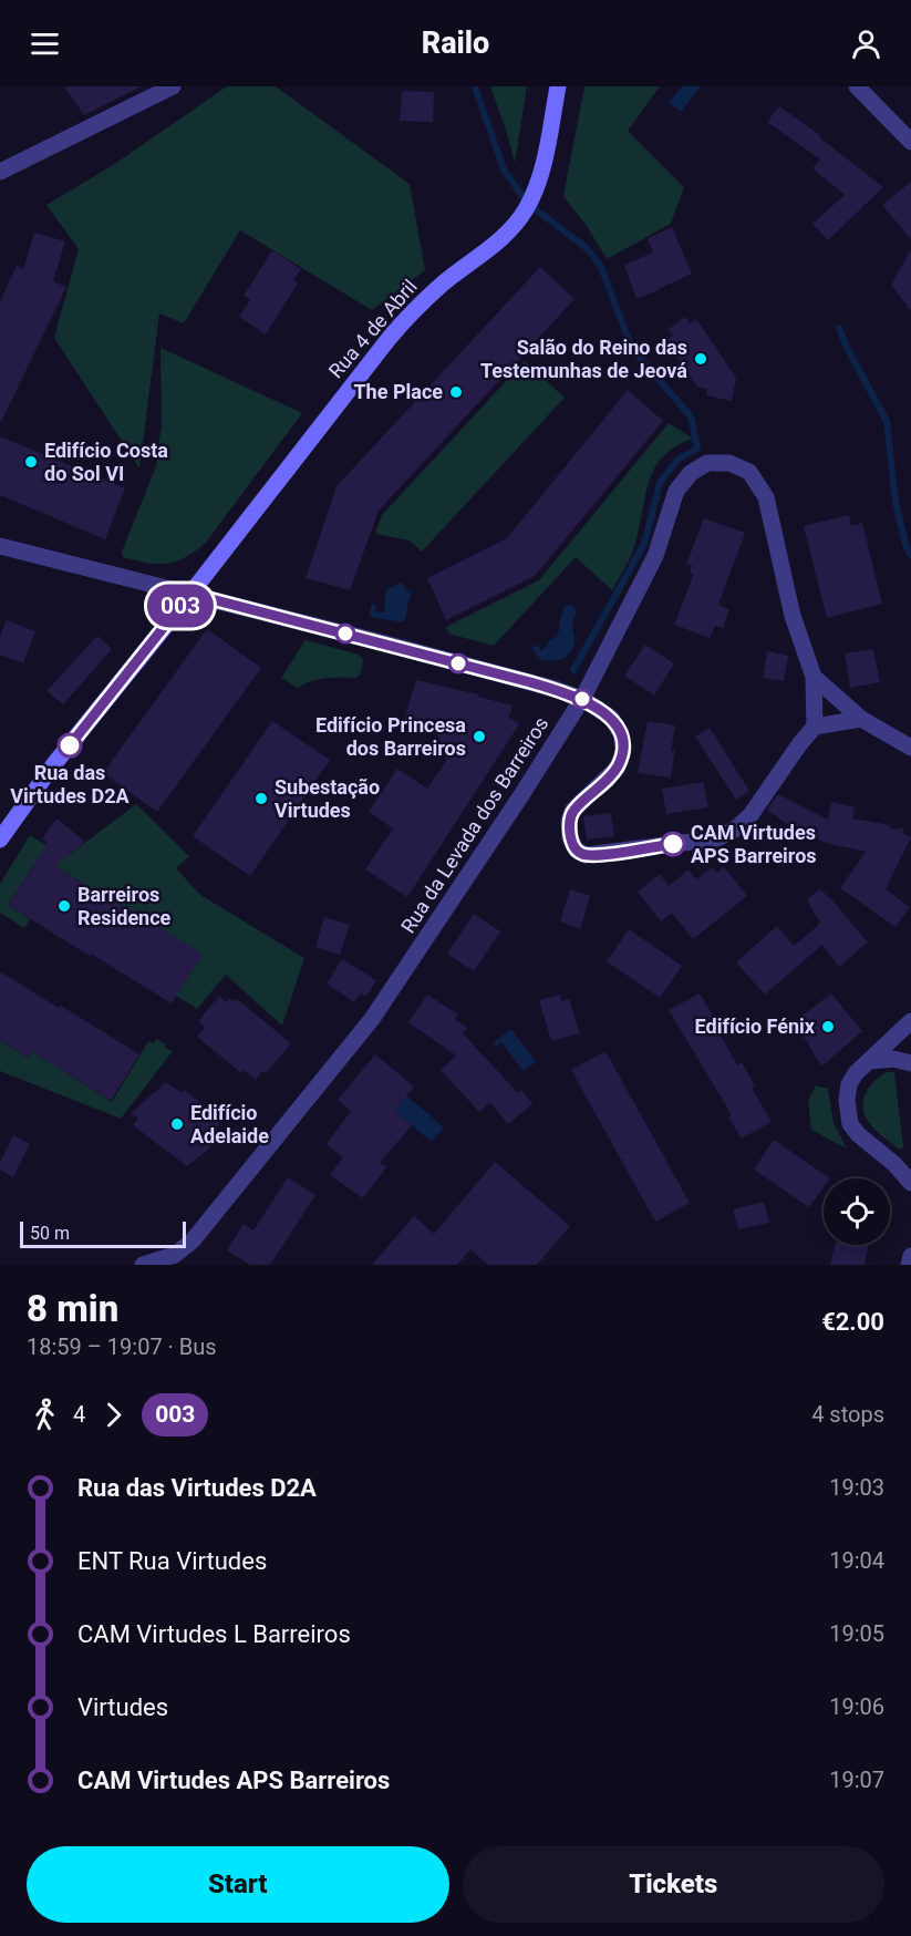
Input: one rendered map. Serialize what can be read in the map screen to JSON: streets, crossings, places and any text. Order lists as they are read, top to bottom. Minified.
{"streets":{"street":["Rua 4 de Abril","Rua da Levada dos Barreiros"]},"places":["Salão do Reino das Testemunhas de Jeová","The Place","Edifício Costa do Sol VI","Edifício Princesa dos Barreiros","Rua das Virtudes D2A","Subestação Virtudes","CAM Virtudes APS Barreiros","Barreiros Residence","Edifício Fénix","Edifício Adelaide"],"lines":["bus line 003"],"scale_bar":"50 m","page":{"header":"Railo","on_map":"003","scale":"50 m","heading":["8 min","18:59 – 19:07 · Bus","€2.00"],"legs":["4","003","4 stops"],"list":[{"name":"Rua das Virtudes D2A","value":"19:03"},{"name":"ENT Rua Virtudes","value":"19:04"},{"name":"CAM Virtudes L Barreiros","value":"19:05"},{"name":"Virtudes","value":"19:06"},{"name":"CAM Virtudes APS Barreiros","value":"19:07"}],"buttons":["Start","Tickets"]}}
